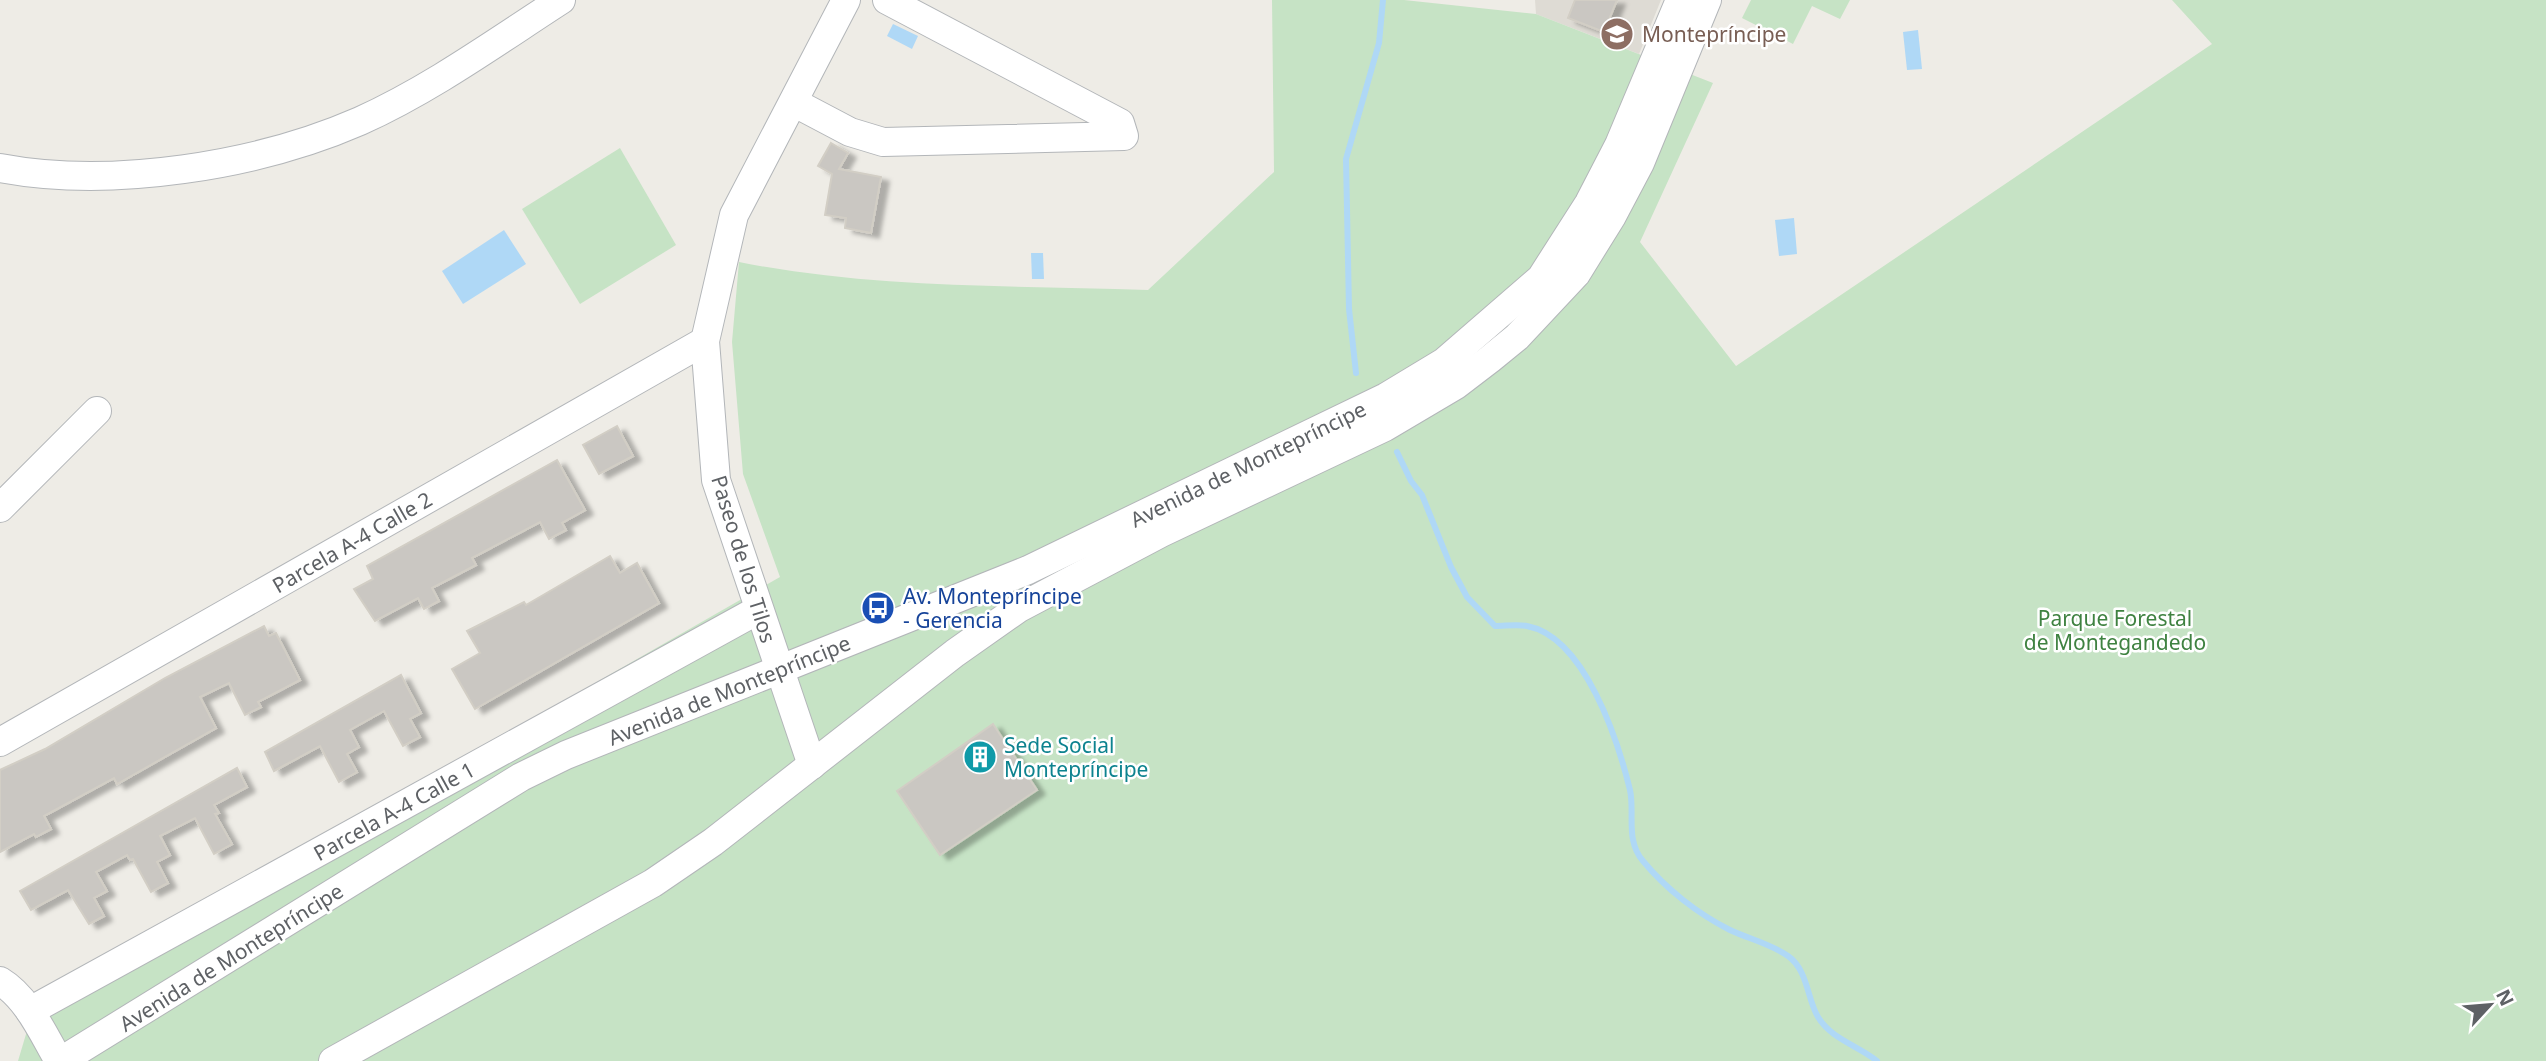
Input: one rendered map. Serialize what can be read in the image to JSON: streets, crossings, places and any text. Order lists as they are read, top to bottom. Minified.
{"streets":{"street":["Avenida de Montepríncipe","Parcela A-4 Calle 2","Paseo de los Tilos","Parcela A-4 Calle 1"]},"crossings":[["Avenida de Montepríncipe","Paseo de los Tilos"],["Parcela A-4 Calle 2","Paseo de los Tilos"],["Paseo de los Tilos","Parcela A-4 Calle 1"]],"parks":["Parque Forestal de Montegandedo"],"places":{"school or university":["Montepríncipe"],"bus stop":["Av. Montepríncipe - Gerencia"],"building":["Sede Social Montepríncipe"]},"north":"top right"}
